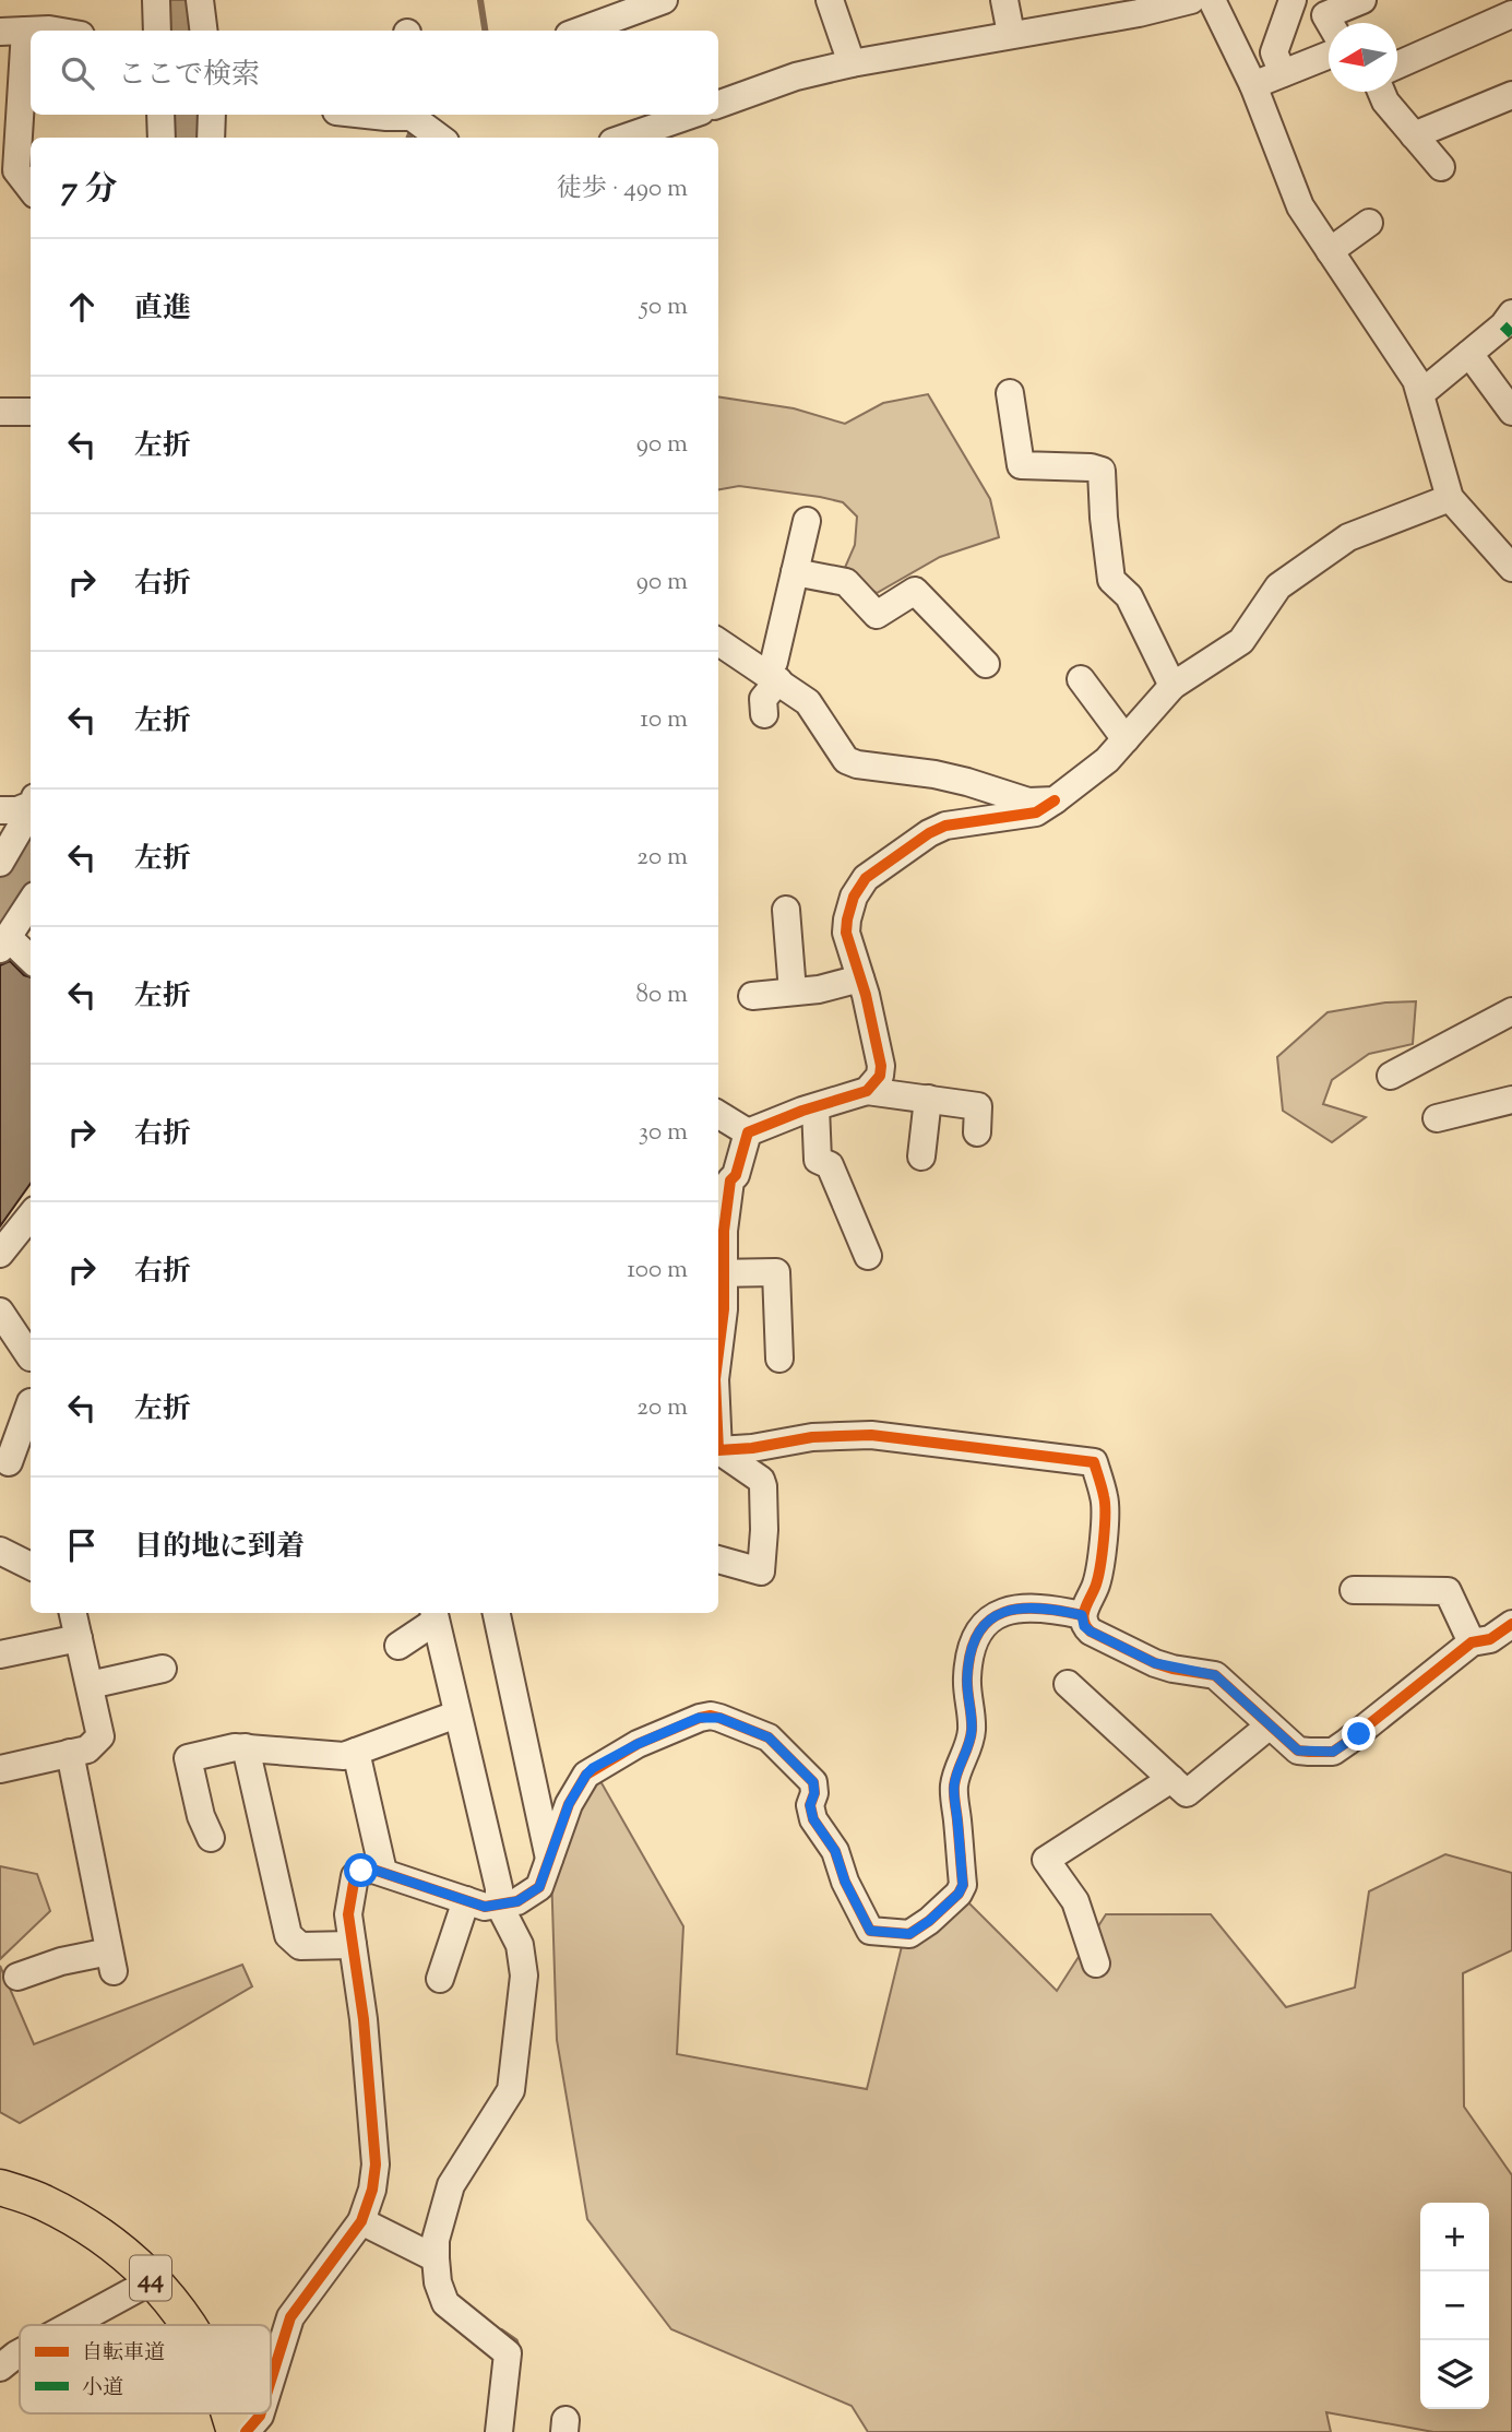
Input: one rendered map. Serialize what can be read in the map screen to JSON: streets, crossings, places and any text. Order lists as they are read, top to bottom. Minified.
{"streets":{"main road":["44"]},"legend":["自転車道","小道"],"north":"left","page":{"search":"ここで検索","heading":["7 分","徒歩 · 490 m"],"list":[["直進","50 m"],["左折","90 m"],["右折","90 m"],["左折","10 m"],["左折","20 m"],["左折","80 m"],["右折","30 m"],["右折","100 m"],["左折","20 m"],"目的地に到着"],"map_buttons":["+","−"]}}
